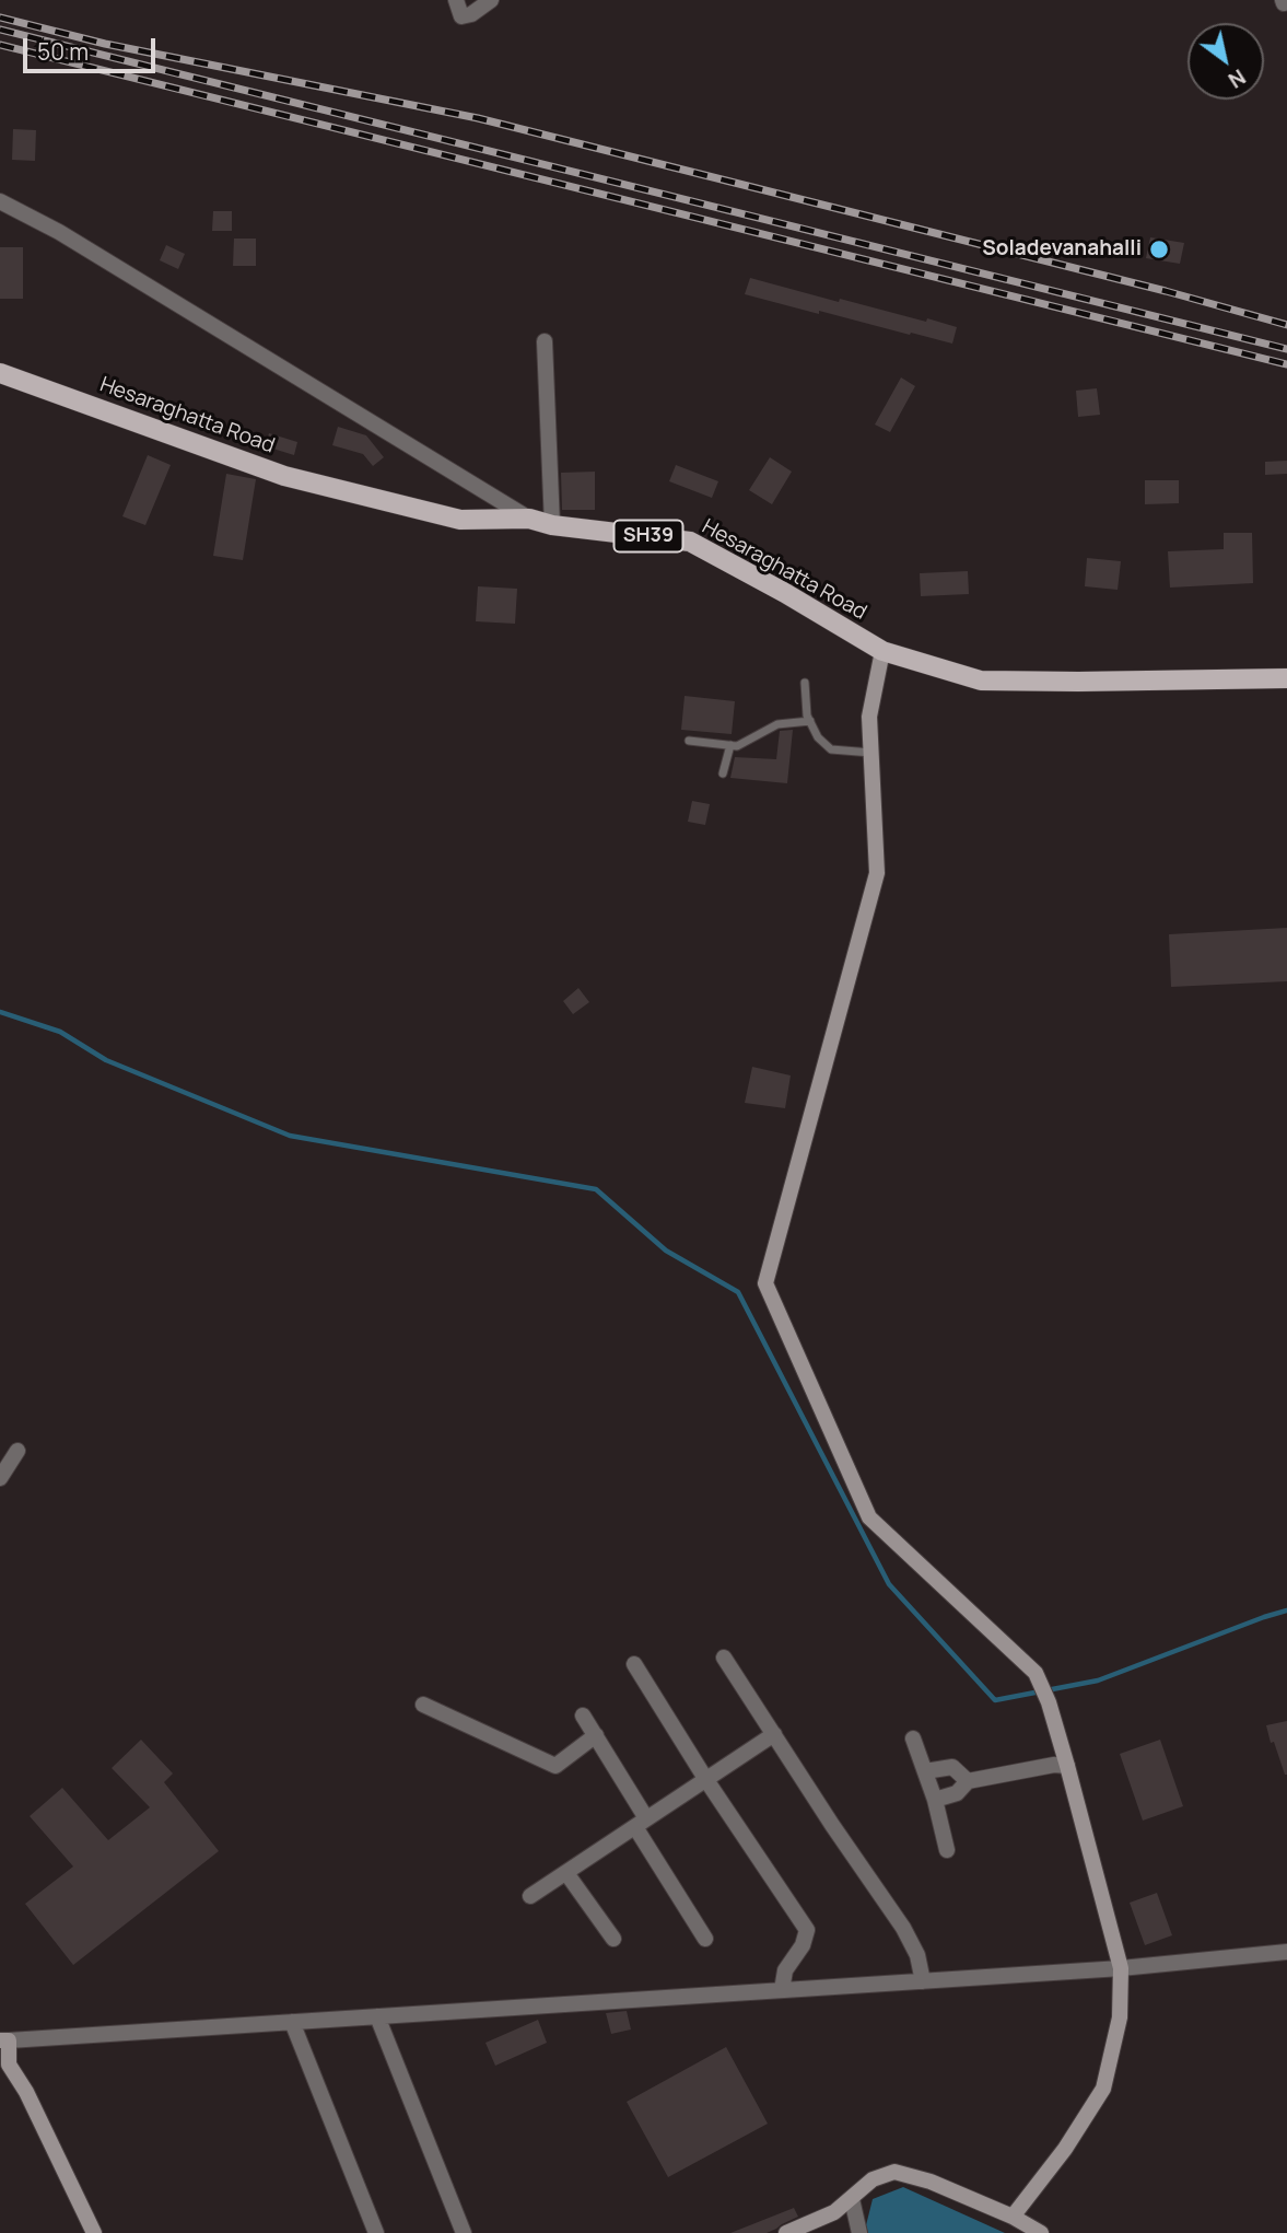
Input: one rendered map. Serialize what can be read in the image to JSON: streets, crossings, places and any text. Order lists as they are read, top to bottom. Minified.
{"streets":{"main road":["Hesaraghatta Road","SH39"]},"places":["Soladevanahalli"],"scale_bar":"50 m","north":"bottom right"}
